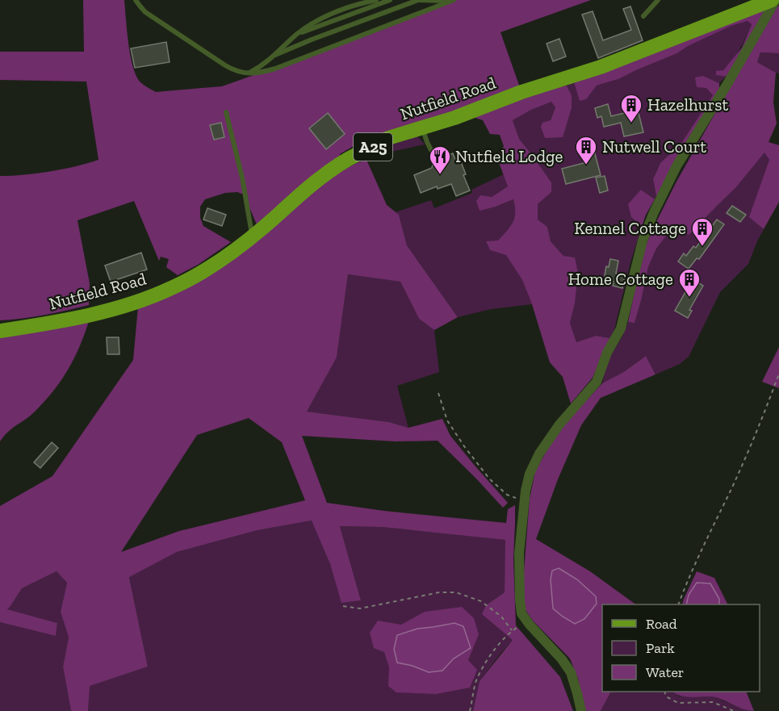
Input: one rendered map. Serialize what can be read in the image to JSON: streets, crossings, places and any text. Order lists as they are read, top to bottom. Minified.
{"streets":{"main road":["Nutfield Road","A25"]},"places":{"building":["Hazelhurst","Nutwell Court","Kennel Cottage","Home Cottage"],"restaurant":["Nutfield Lodge"]},"legend":["Road","Park","Water"]}
